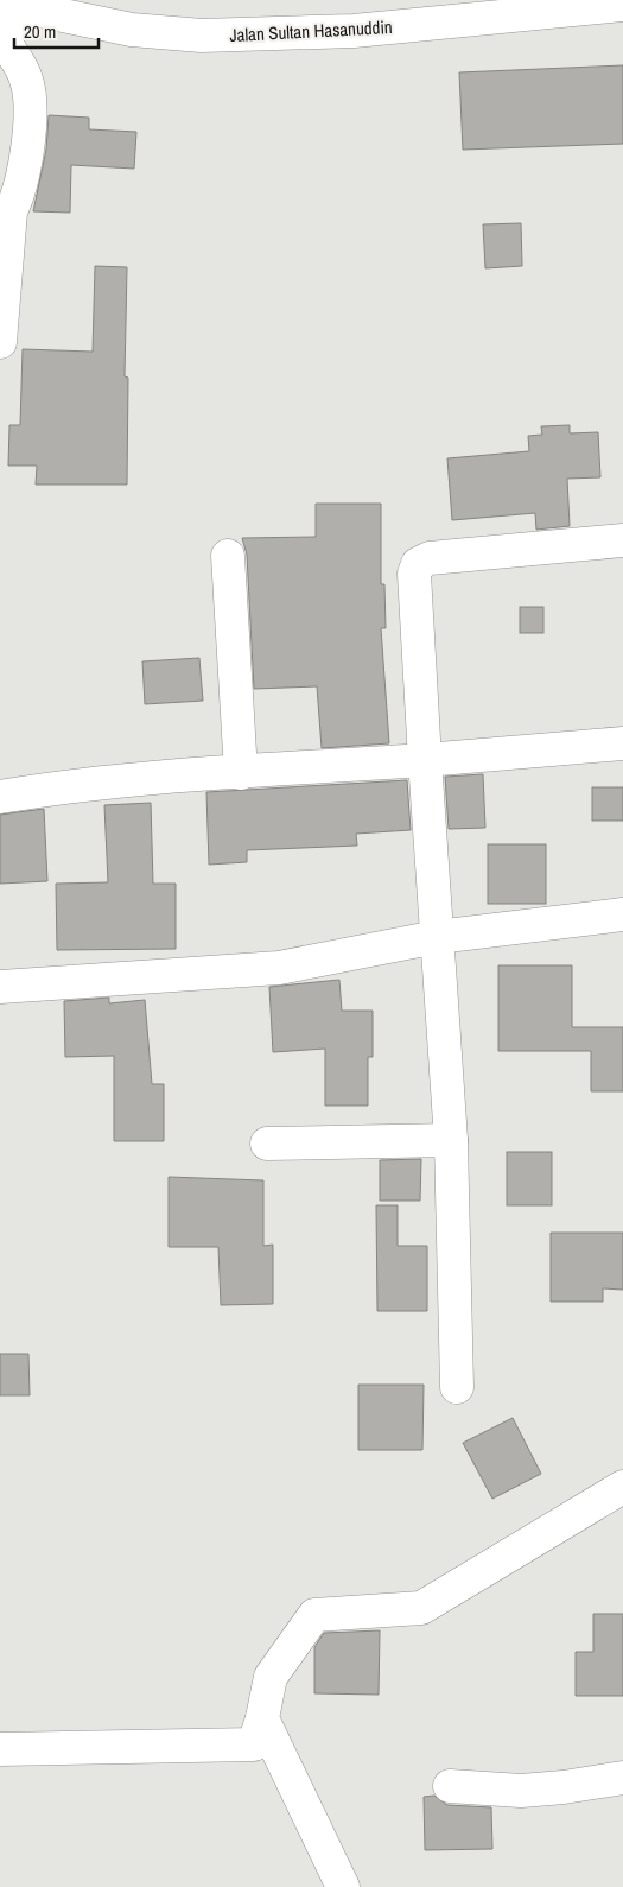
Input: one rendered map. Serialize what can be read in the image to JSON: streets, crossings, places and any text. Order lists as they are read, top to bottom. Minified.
{"streets":{"street":["Jalan Sultan Hasanuddin"]},"scale_bar":"20 m"}
